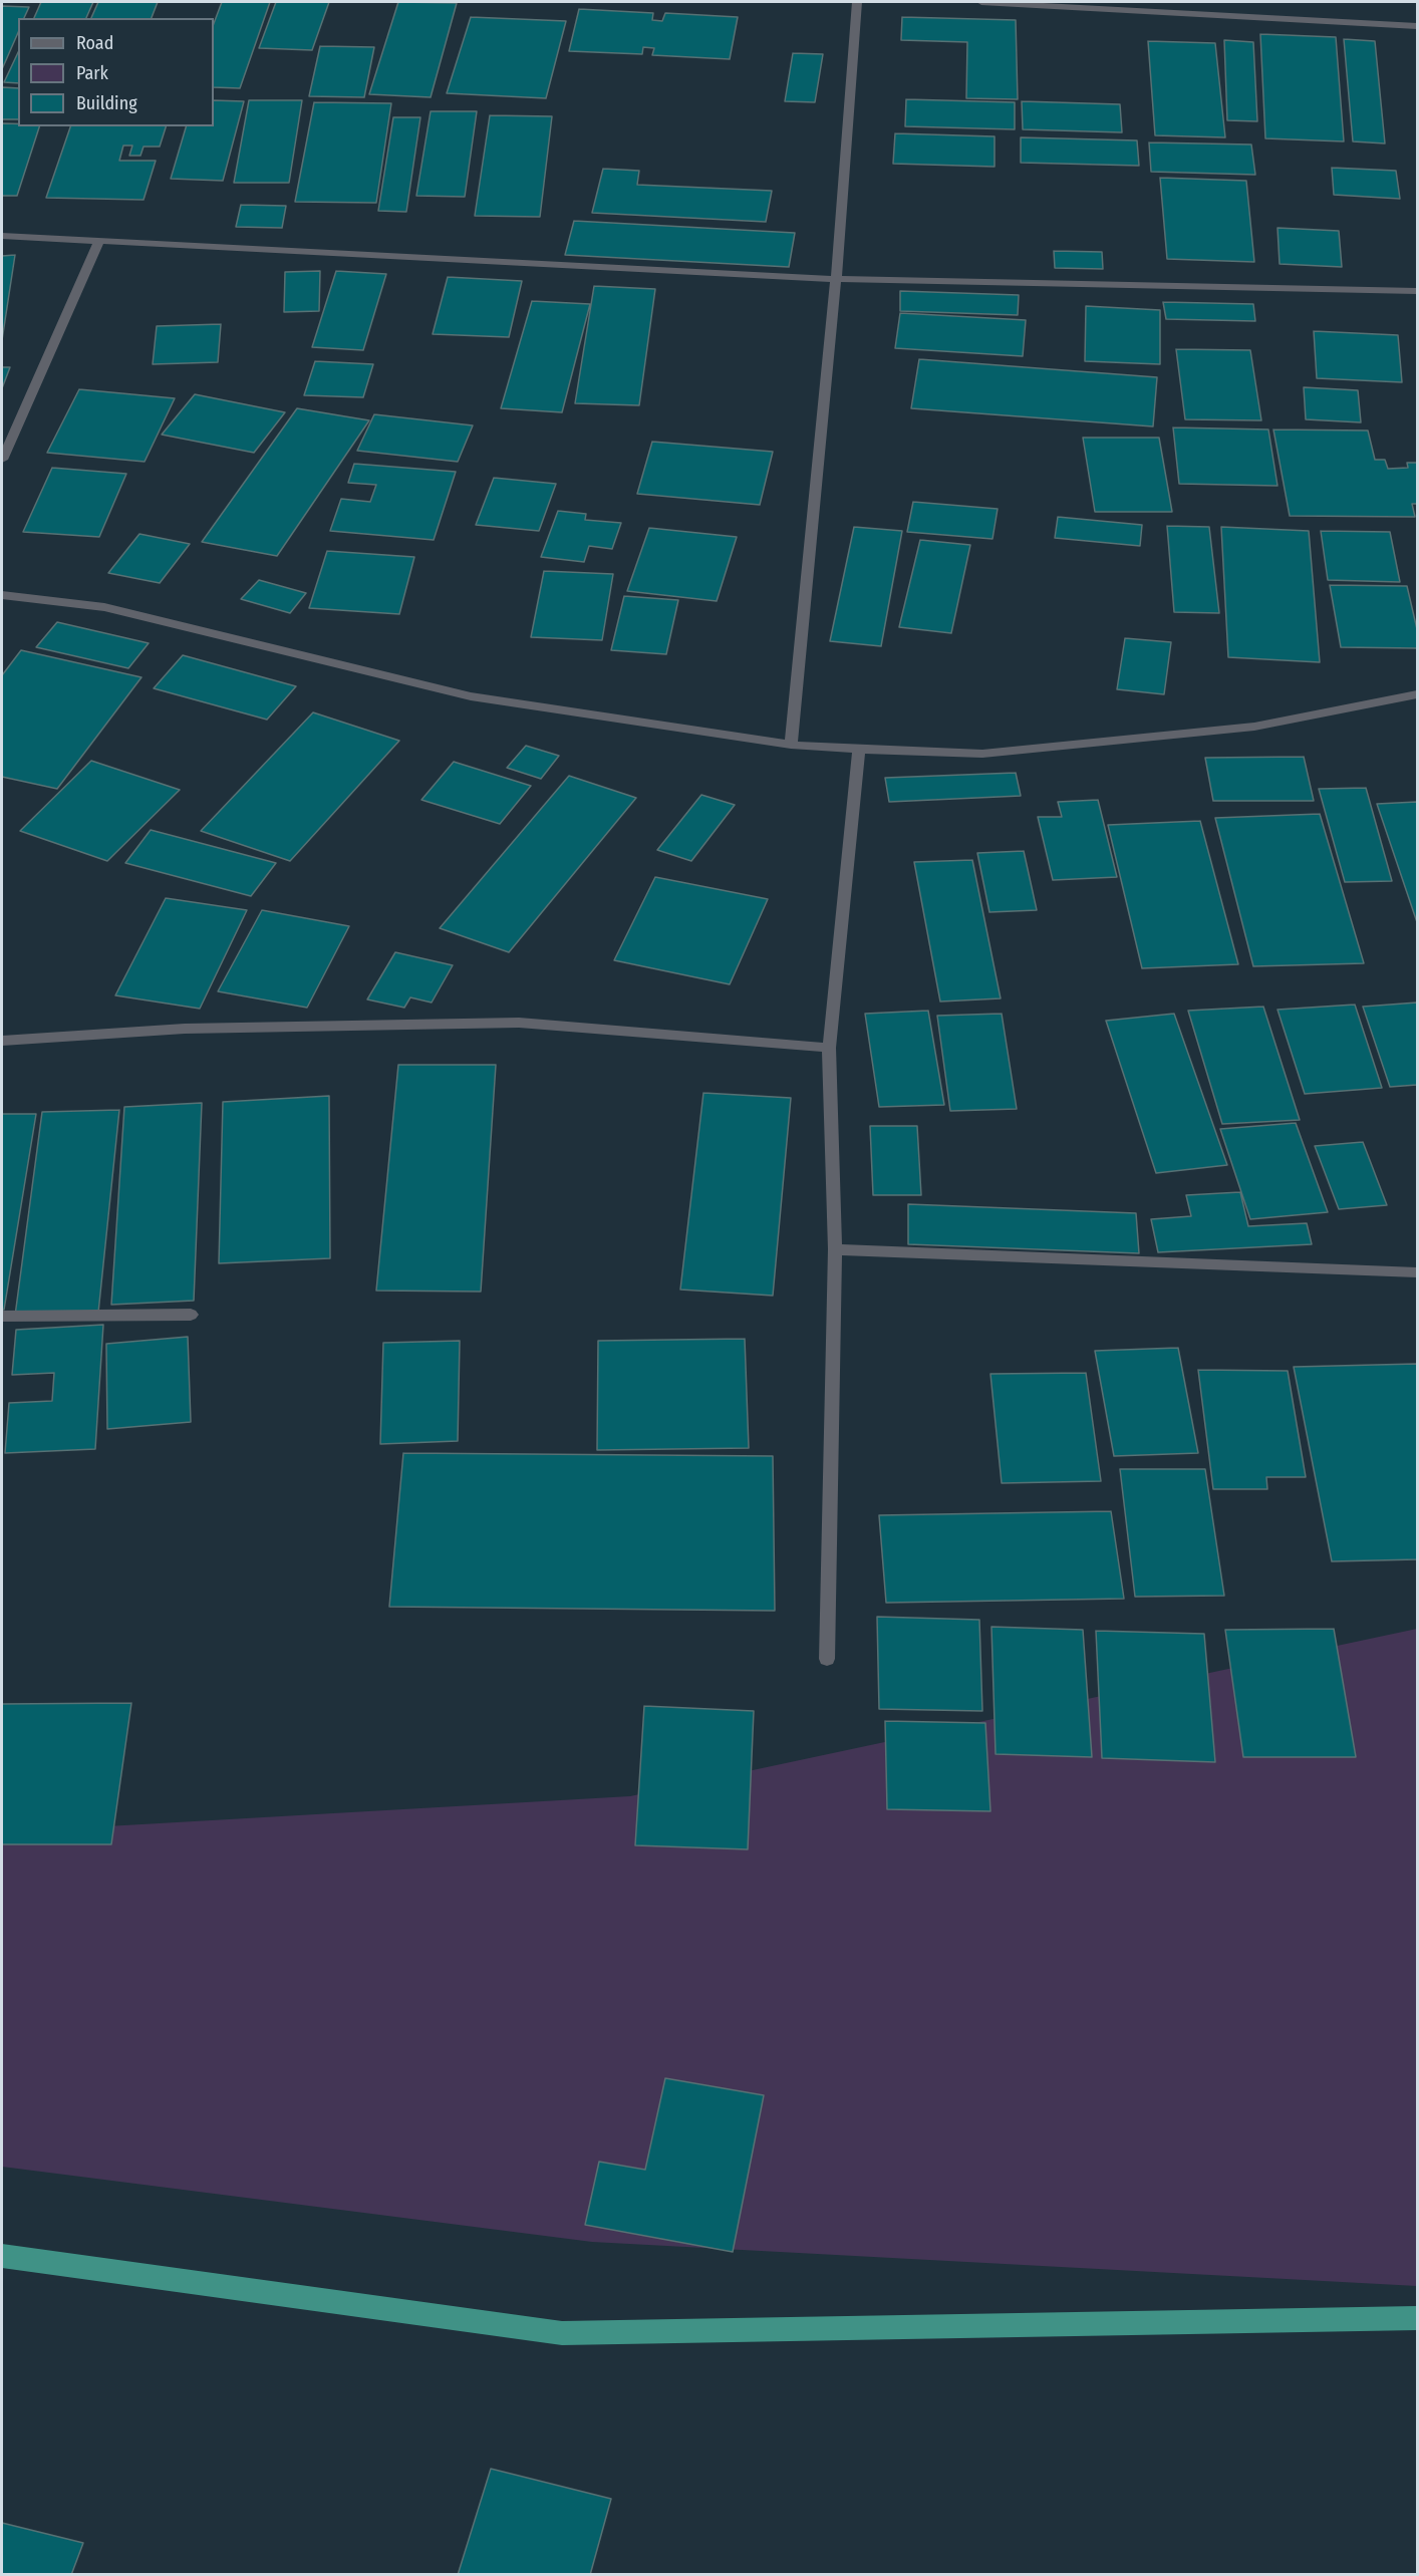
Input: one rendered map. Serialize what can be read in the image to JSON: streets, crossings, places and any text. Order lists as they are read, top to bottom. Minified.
{"legend":["Road","Park","Building"]}
